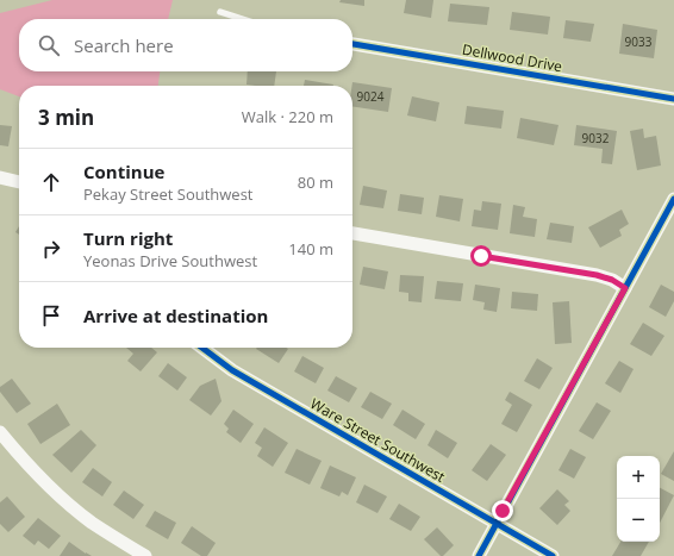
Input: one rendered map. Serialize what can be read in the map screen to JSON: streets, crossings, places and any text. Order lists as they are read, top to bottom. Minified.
{"streets":{"street":["Dellwood Drive","Ware Street Southwest"]},"house_numbers":["9033","9024","9032"],"page":{"search":"Search here","heading":["3 min","Walk · 220 m"],"list":[["Continue","Pekay Street Southwest","80 m"],["Turn right","Yeonas Drive Southwest","140 m"],"Arrive at destination"],"map_buttons":["+","−"]}}
